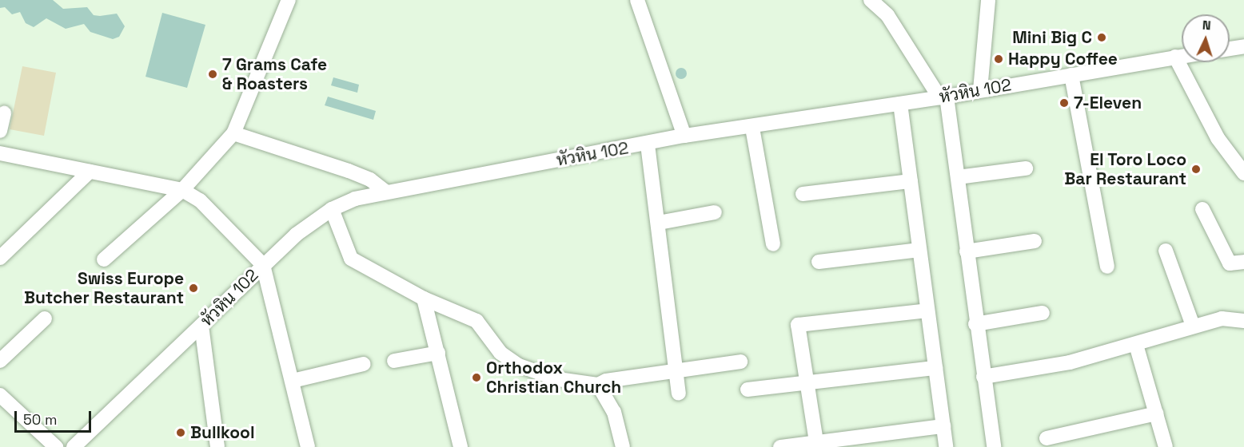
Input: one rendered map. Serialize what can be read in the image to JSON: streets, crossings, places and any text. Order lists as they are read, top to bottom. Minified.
{"streets":{"street":["หัวหิน 102"]},"places":["Mini Big C","Happy Coffee","7 Grams Cafe & Roasters","7-Eleven","El Toro Loco Bar Restaurant","Swiss Europe Butcher Restaurant","Orthodox Christian Church","Bullkool"],"scale_bar":"50 m","north":"top"}
